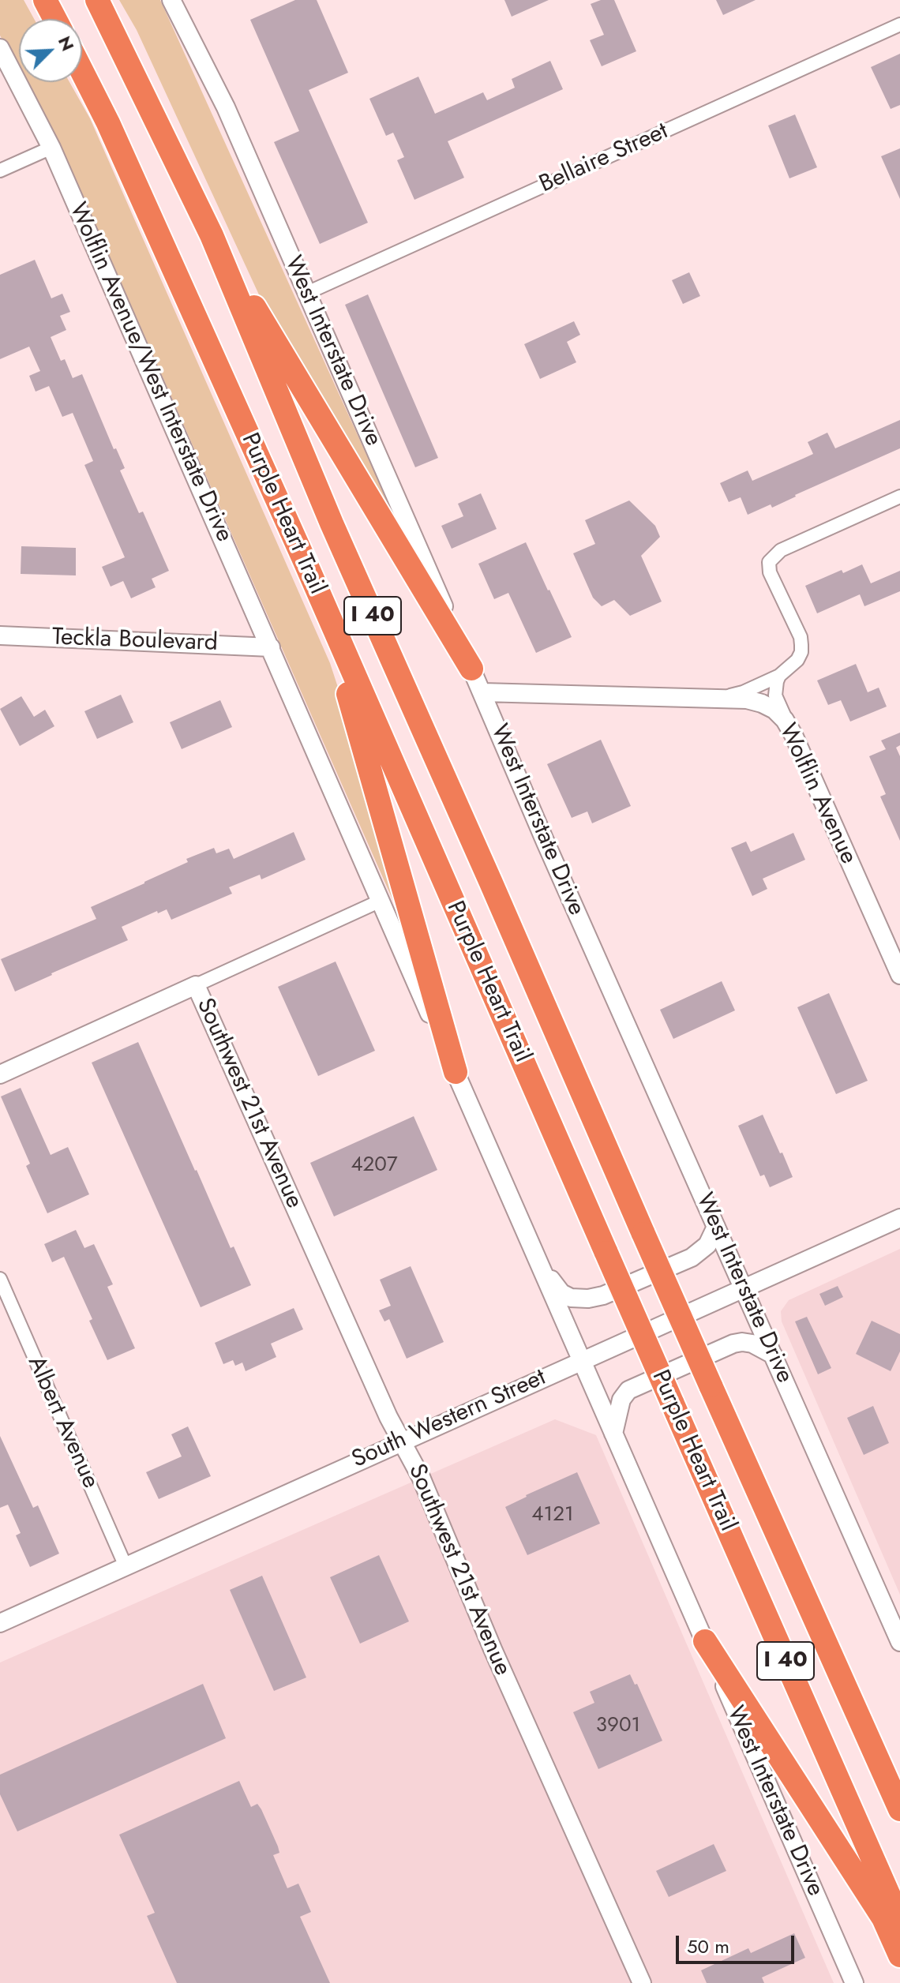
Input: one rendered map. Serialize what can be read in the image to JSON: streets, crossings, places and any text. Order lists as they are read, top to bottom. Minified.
{"streets":{"highway":["Purple Heart Trail","I 40"],"main road":["West Interstate Drive","Wolflin Avenue/West Interstate Drive","Teckla Boulevard","Wolflin Avenue","Southwest 21st Avenue","South Western Street"],"street":["Bellaire Street","Albert Avenue"]},"crossings":[["Bellaire Street","West Interstate Drive"],["West Interstate Drive","Wolflin Avenue/West Interstate Drive"],["West Interstate Drive","Teckla Boulevard"],["West Interstate Drive","Wolflin Avenue"],["West Interstate Drive","South Western Street"],["Wolflin Avenue/West Interstate Drive","Teckla Boulevard"],["Southwest 21st Avenue","South Western Street"],["South Western Street","Albert Avenue"]],"house_numbers":["4207","4121","3901"],"scale_bar":"50 m","north":"top right"}
